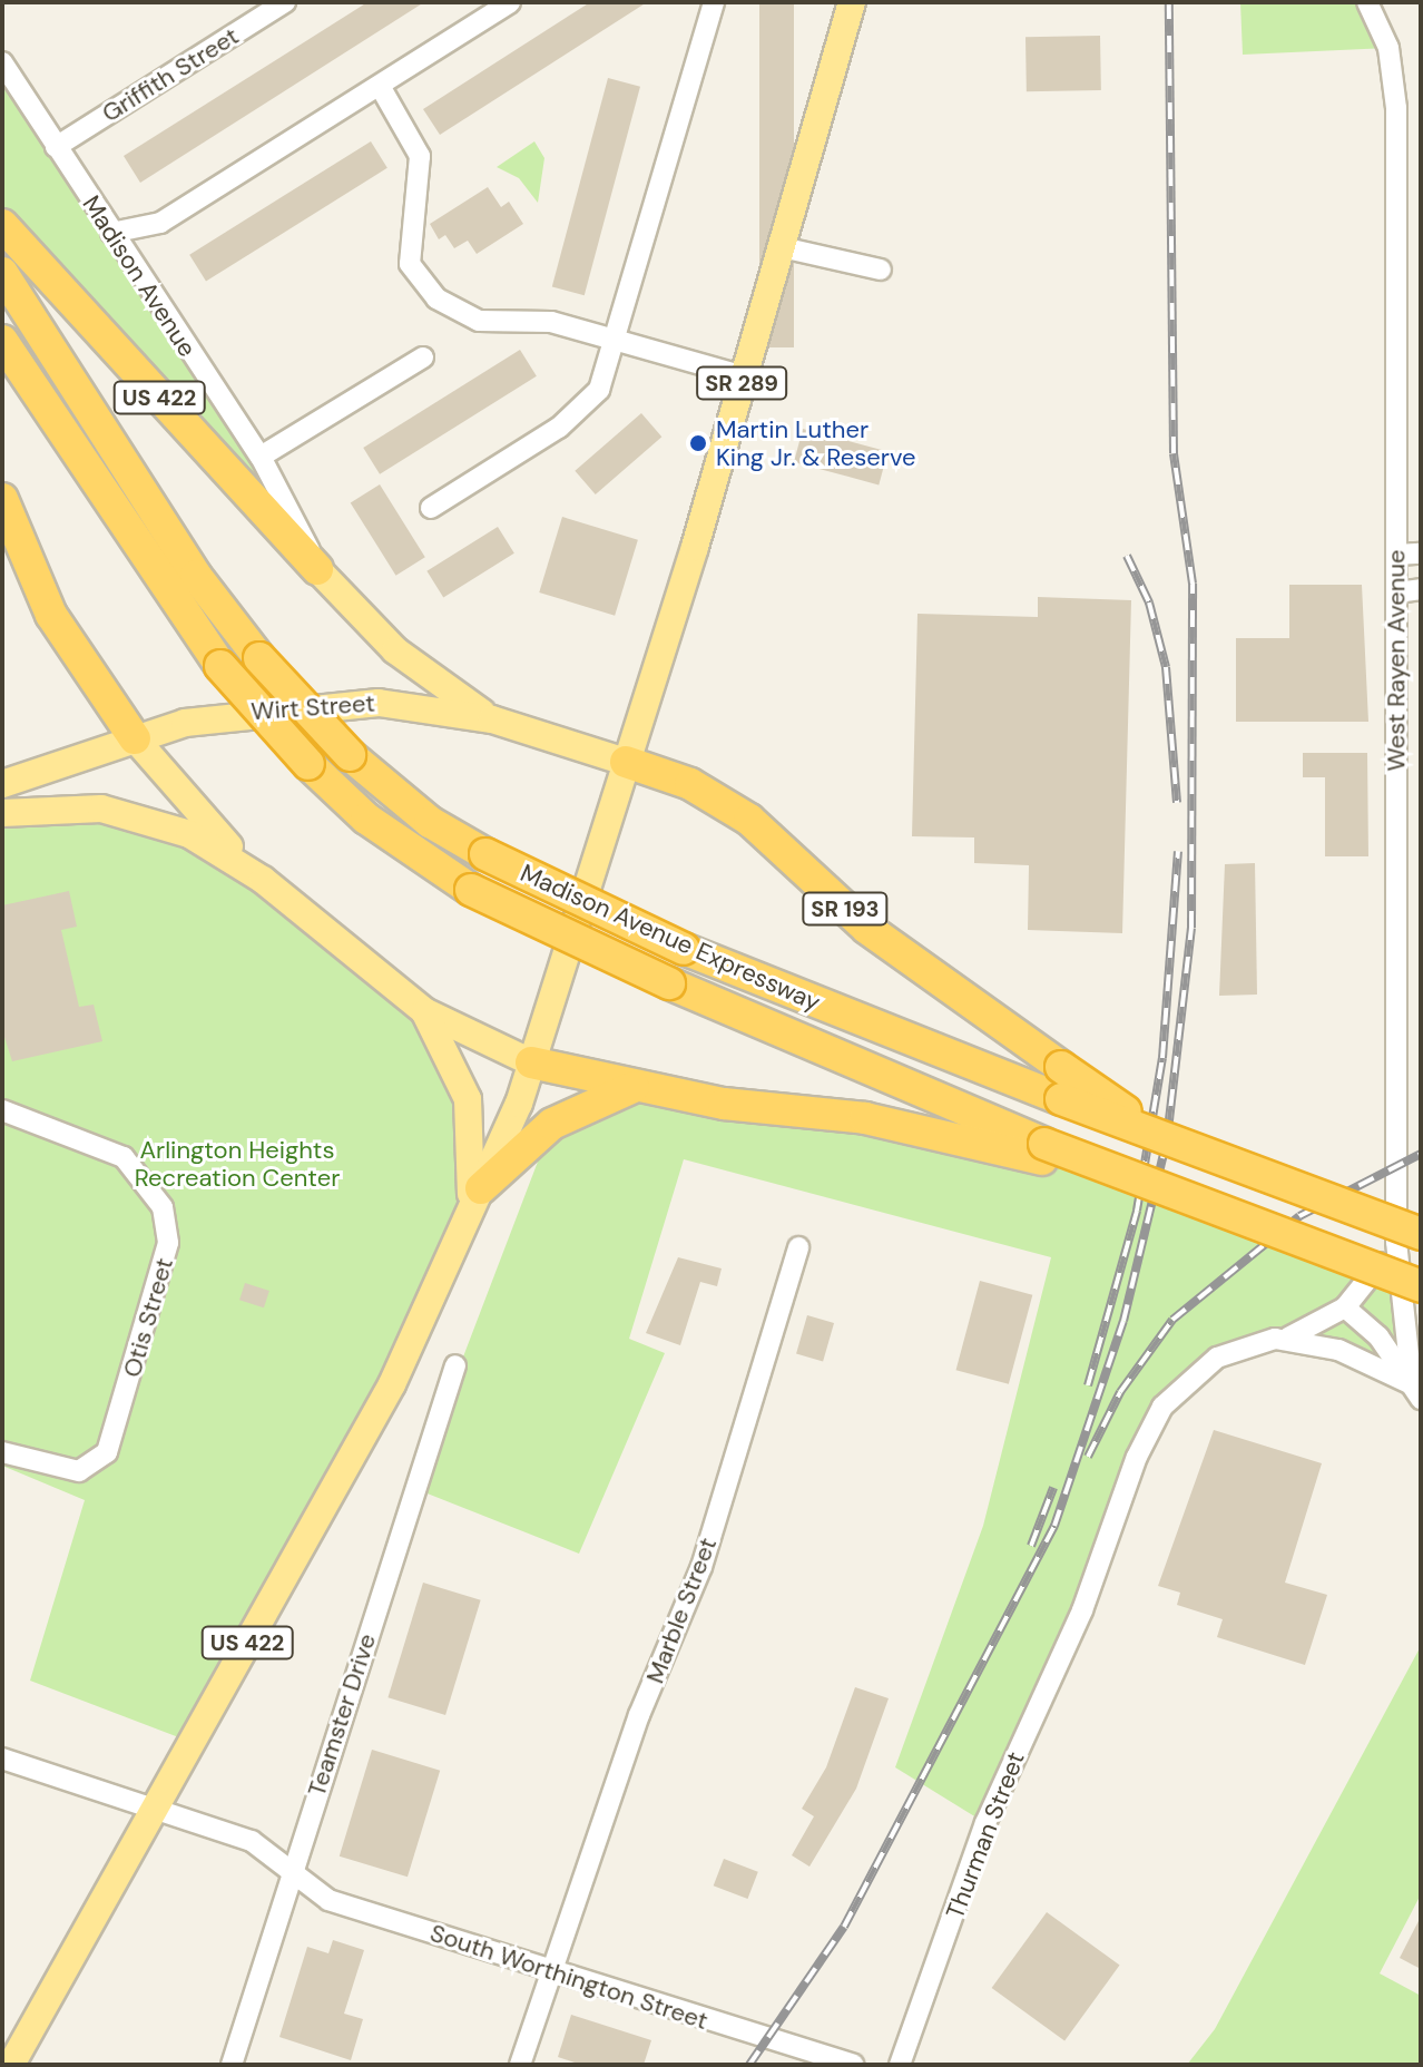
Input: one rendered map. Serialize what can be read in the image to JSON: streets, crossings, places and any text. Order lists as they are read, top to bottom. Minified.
{"streets":{"highway":["US 422","SR 193","Madison Avenue Expressway"],"main road":["Madison Avenue","SR 289","Wirt Street"],"street":["Griffith Street","West Rayen Avenue","Otis Street","Marble Street","Teamster Drive","Thurman Street","South Worthington Street"]},"crossings":[["Griffith Street","Madison Avenue"],["Madison Avenue","US 422"],["Madison Avenue","Wirt Street"],["SR 289","US 422"],["SR 289","Wirt Street"],["SR 289","SR 193"],["US 422","Wirt Street"],["US 422","SR 193"],["US 422","South Worthington Street"],["West Rayen Avenue","Madison Avenue Expressway"],["Wirt Street","SR 193"],["SR 193","Madison Avenue Expressway"],["Marble Street","South Worthington Street"],["Teamster Drive","South Worthington Street"]],"parks":["Arlington Heights Recreation Center"],"places":["Martin Luther King Jr. & Reserve"]}
